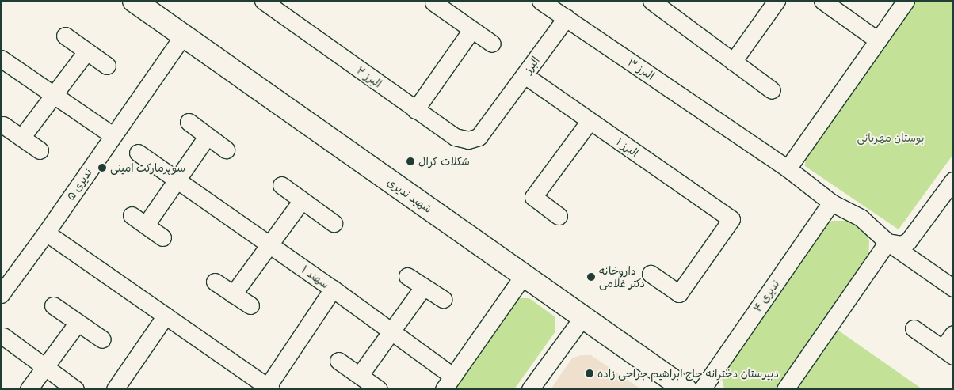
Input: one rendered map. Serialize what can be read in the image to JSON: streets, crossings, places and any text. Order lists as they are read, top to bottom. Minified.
{"streets":{"street":["البرز","البرز ۳","البرز ۲","البرز ۱","ندیری ۵","شهید ندیری","سهند ۱","ندیری ۴"]},"crossings":[["البرز","البرز ۳"],["البرز","البرز ۲"],["البرز","البرز ۱"],["البرز ۳","ندیری ۴"],["ندیری ۵","شهید ندیری"]],"parks":["بوستان مهربانی"],"places":["شکلات کرال","سوپرمارکت امینی","داروخانه دکتر غلامی","دبیرستان دخترانه حاج ابراهیم جراحی زاده"]}
